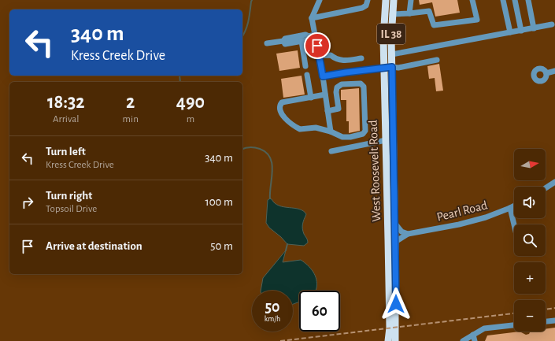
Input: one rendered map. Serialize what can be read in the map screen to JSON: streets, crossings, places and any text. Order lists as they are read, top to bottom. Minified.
{"streets":{"main road":["IL 38","West Roosevelt Road"],"street":["Pearl Road"]},"crossings":[["West Roosevelt Road","Pearl Road"]],"north":"right","page":{"turn":["340 m","Kress Creek Drive"],"eta":["18:32","Arrival","2","min","490","m"],"list":[{"name":"Turn left","note":"Kress Creek Drive","value":"340 m"},{"name":"Turn right","note":"Topsoil Drive","value":"100 m"},{"name":"Arrive at destination","value":"50 m"}],"map_buttons":["+","−"],"speed":"50 km/h","limit":"60"}}
